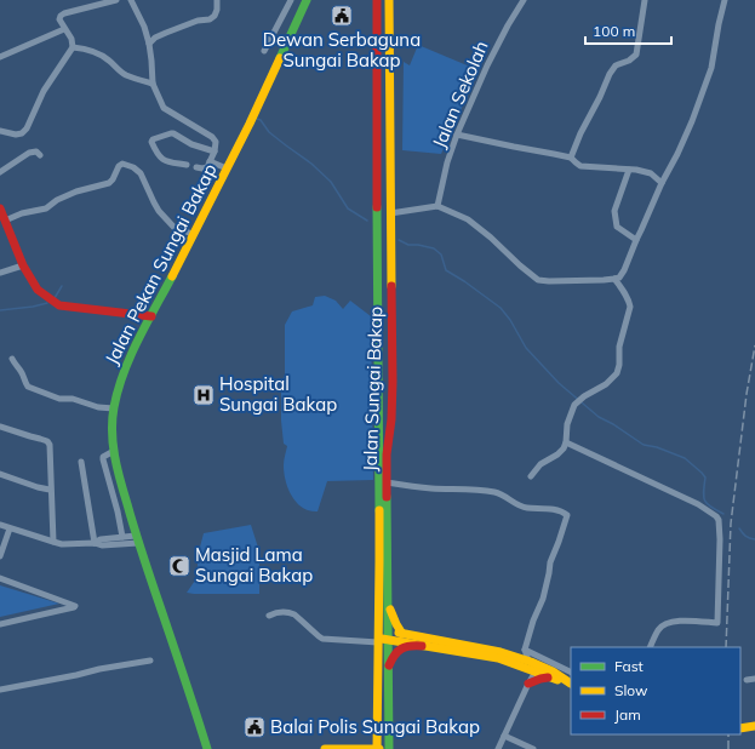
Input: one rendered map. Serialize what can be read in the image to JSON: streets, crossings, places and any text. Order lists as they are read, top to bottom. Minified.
{"streets":{"main road":["Jalan Pekan Sungai Bakap","Jalan Sungai Bakap"],"street":["Jalan Sekolah"]},"places":{"public building":["Dewan Serbaguna Sungai Bakap","Balai Polis Sungai Bakap"],"hospital":["Hospital Sungai Bakap"],"mosque":["Masjid Lama Sungai Bakap"]},"legend":["Fast","Slow","Jam"],"scale_bar":"100 m"}
